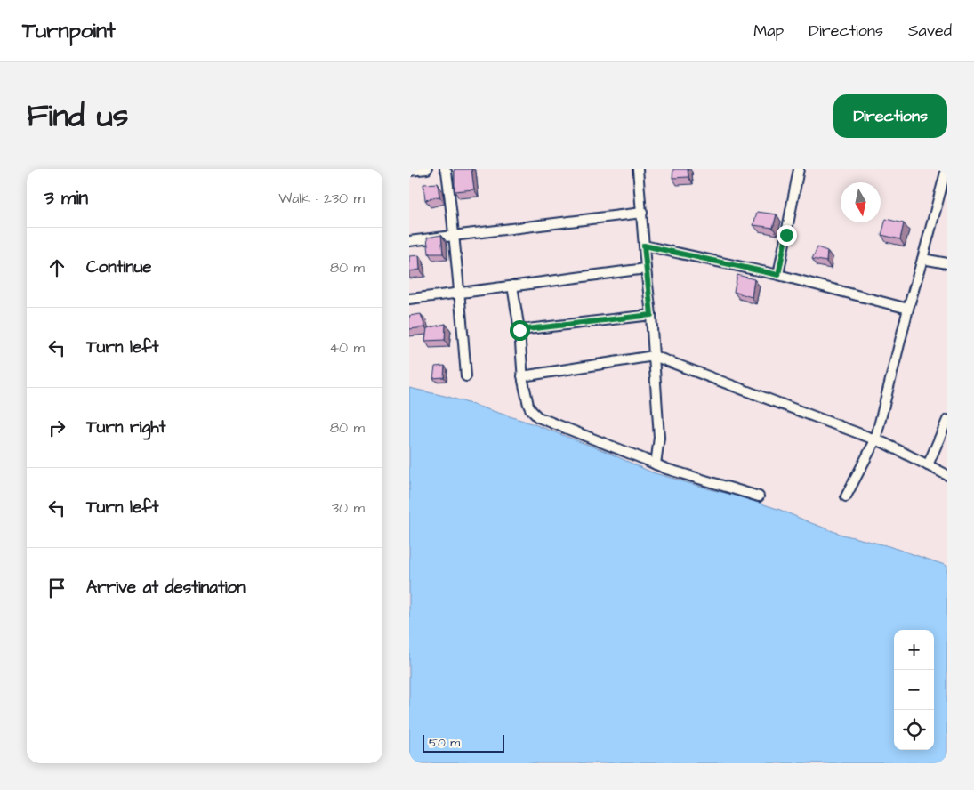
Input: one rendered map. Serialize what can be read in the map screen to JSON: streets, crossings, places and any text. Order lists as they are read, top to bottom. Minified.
{"scale_bar":"50 m","north":"bottom","page":{"header":"Turnpoint","nav":["Map","Directions","Saved"],"title":"Find us","buttons":"Directions","heading":["3 min","Walk · 230 m"],"list":[["Continue","80 m"],["Turn left","40 m"],["Turn right","80 m"],["Turn left","30 m"],"Arrive at destination"],"map_buttons":["+","−"],"scale":"50 m"}}
